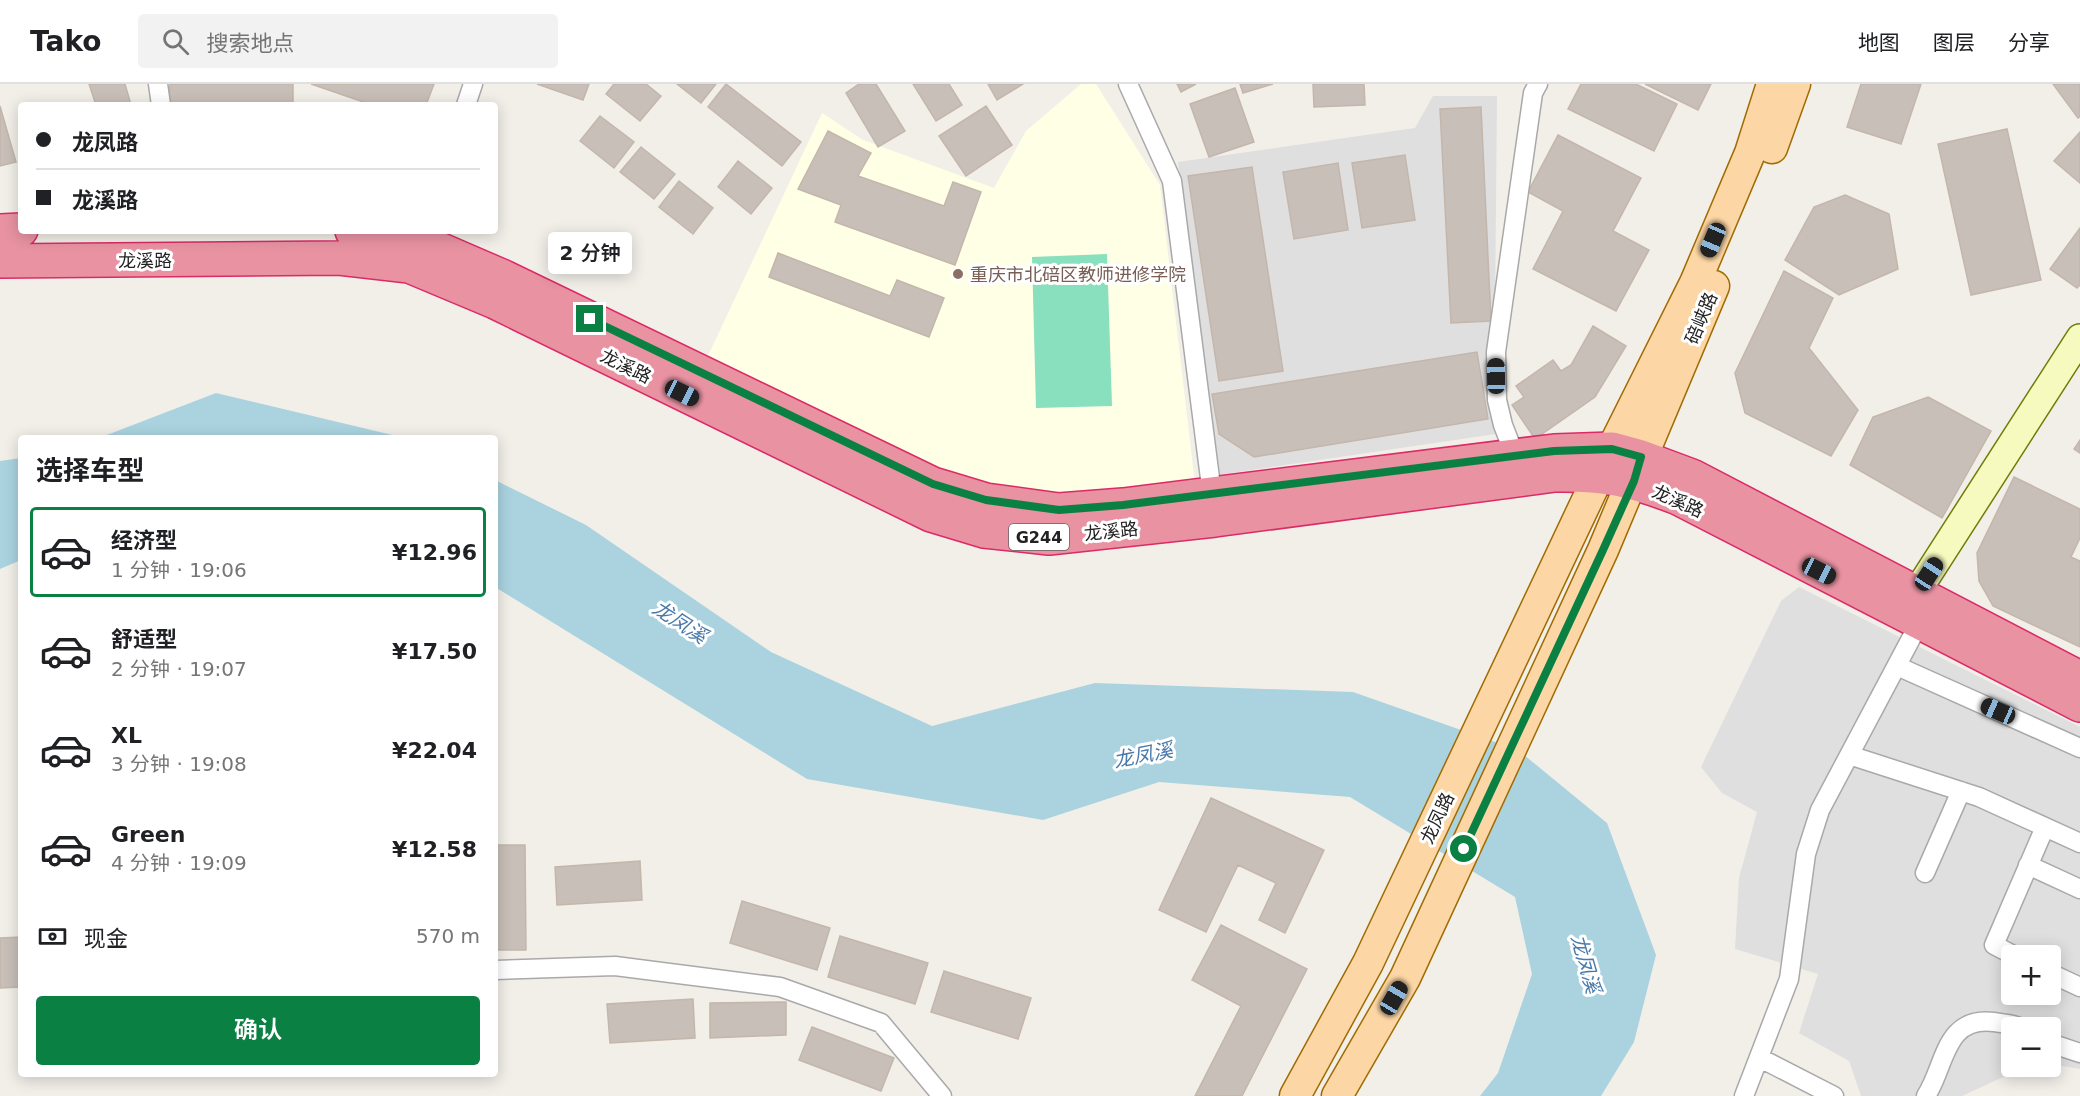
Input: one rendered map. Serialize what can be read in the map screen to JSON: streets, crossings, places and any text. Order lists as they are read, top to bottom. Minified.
{"streets":{"highway":["龙溪路","G244"],"main road":["碚峡路","龙凤路"]},"crossings":[["龙溪路","碚峡路"],["碚峡路","龙凤路"]],"water":["龙凤溪"],"places":["重庆市北碚区教师进修学院"],"page":{"header":"Tako","search":"搜索地点","nav":["地图","图层","分享"],"banner":["龙凤路","龙溪路"],"bubble":"2 分钟","heading":"选择车型","list":[{"name":"经济型","note":"1 分钟 · 19:06","value":"¥12.96"},{"name":"舒适型","note":"2 分钟 · 19:07","value":"¥17.50"},{"name":"XL","note":"3 分钟 · 19:08","value":"¥22.04"},{"name":"Green","note":"4 分钟 · 19:09","value":"¥12.58"}],"pay":["现金","570 m"],"map_buttons":["+","−"],"buttons":"确认"}}
